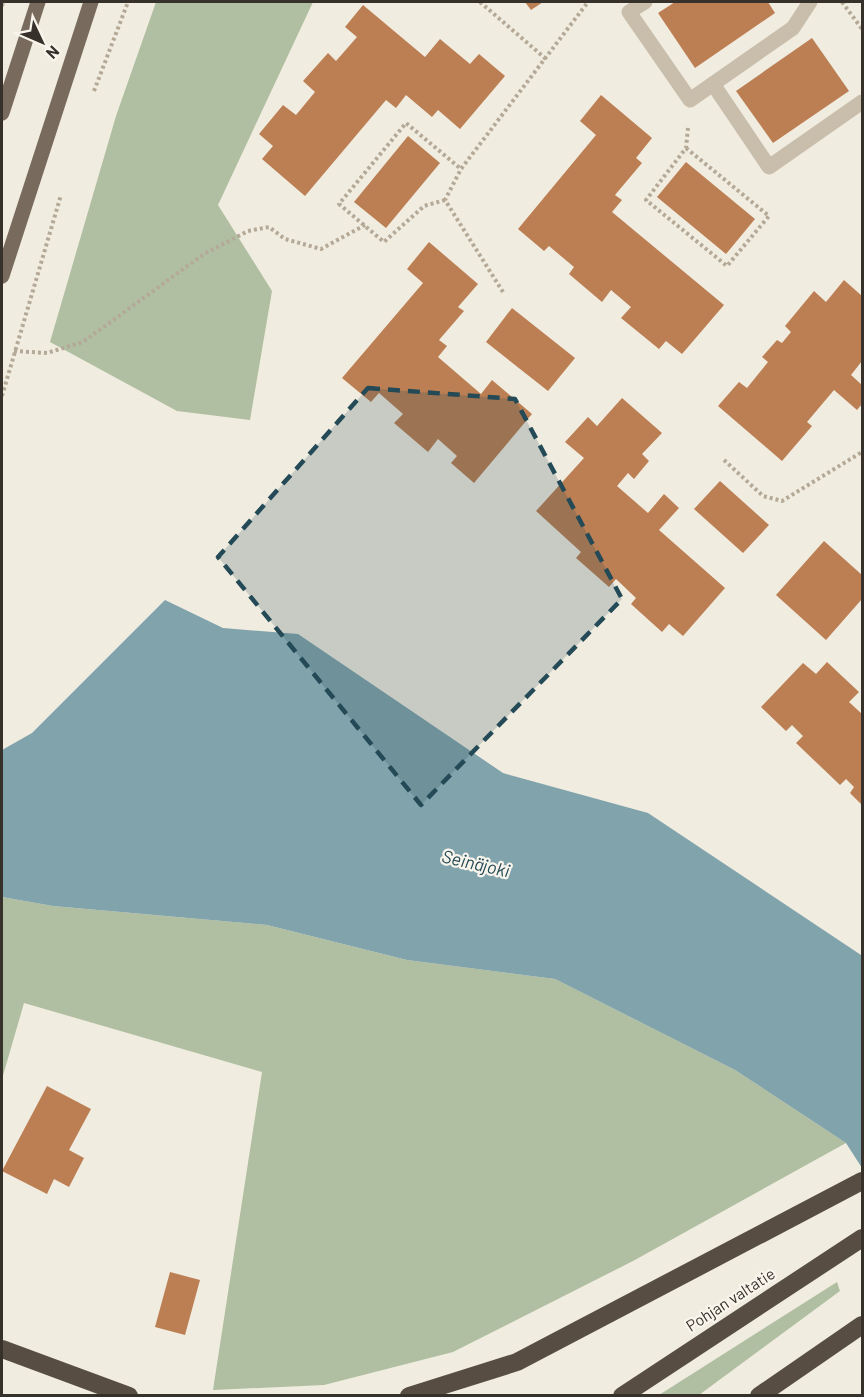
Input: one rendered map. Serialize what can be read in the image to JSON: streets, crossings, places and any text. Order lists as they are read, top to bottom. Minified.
{"streets":{"highway":["Pohjan valtatie"]},"water":["Seinäjoki"],"north":"bottom right"}
